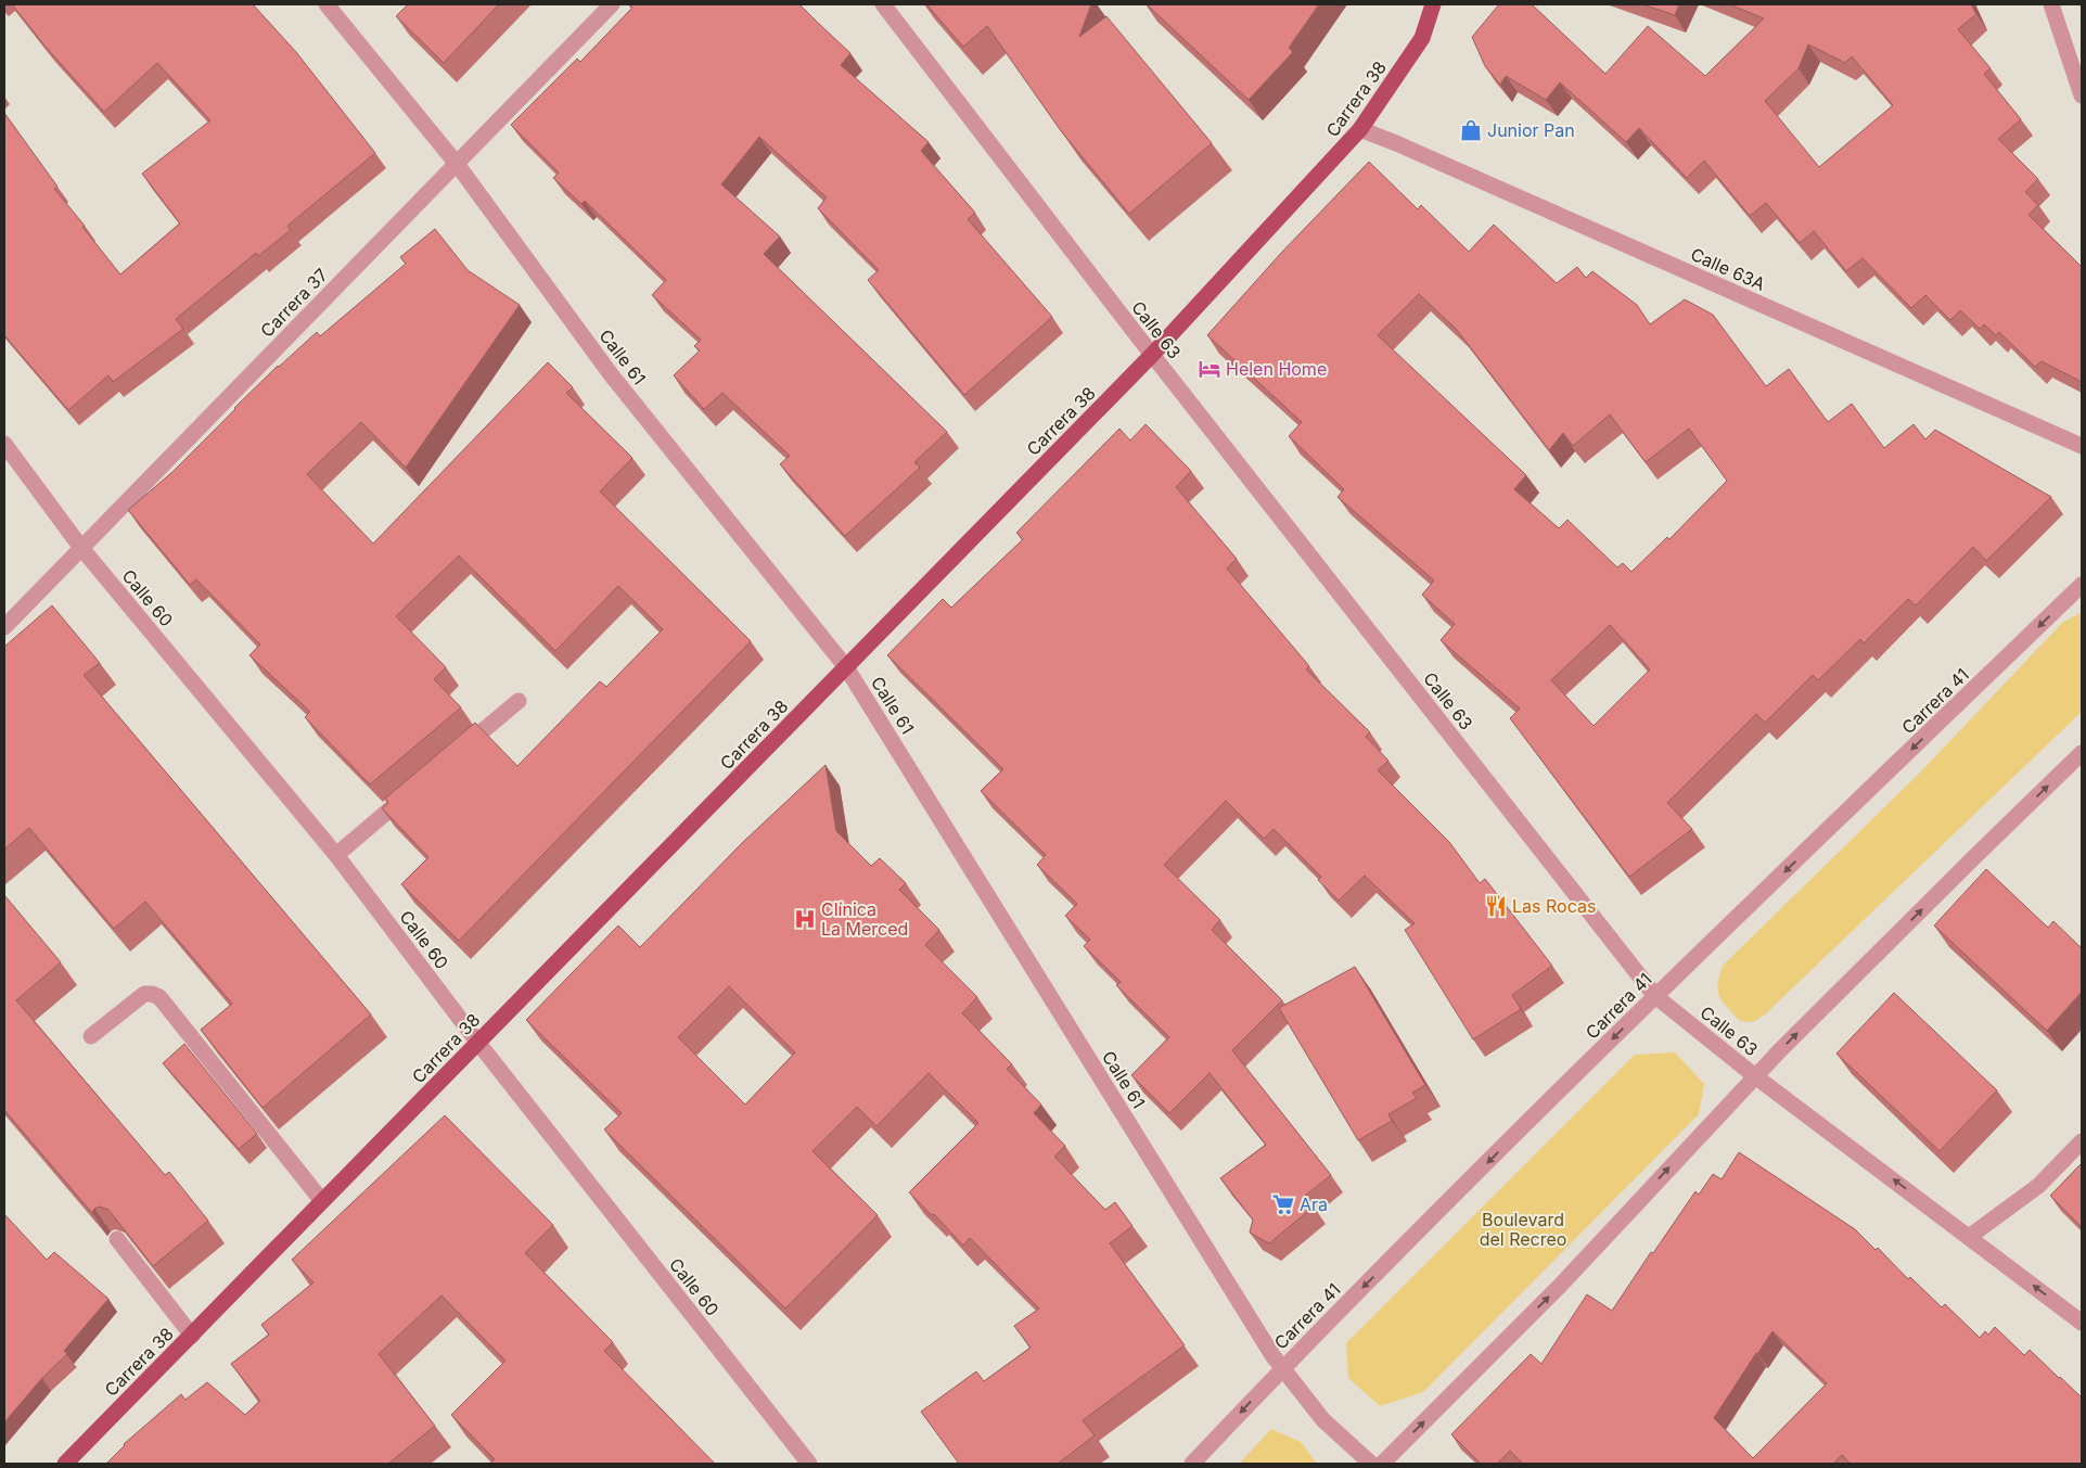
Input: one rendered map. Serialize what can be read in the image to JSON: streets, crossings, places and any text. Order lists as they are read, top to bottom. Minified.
{"streets":{"main road":["Carrera 38"],"street":["Calle 63A","Carrera 37","Calle 63","Calle 61","Calle 60","Carrera 41"]},"crossings":[["Carrera 38","Calle 63A"],["Carrera 38","Calle 63"],["Carrera 38","Calle 61"],["Carrera 38","Calle 60"],["Carrera 37","Calle 61"],["Carrera 37","Calle 60"],["Calle 63","Carrera 41"],["Calle 61","Carrera 41"]],"parks":["Boulevard del Recreo"],"places":{"shop":["Junior Pan"],"hotel":["Helen Home"],"restaurant":["Las Rocas"],"hospital":["Clínica La Merced"],"supermarket":["Ara"]}}
